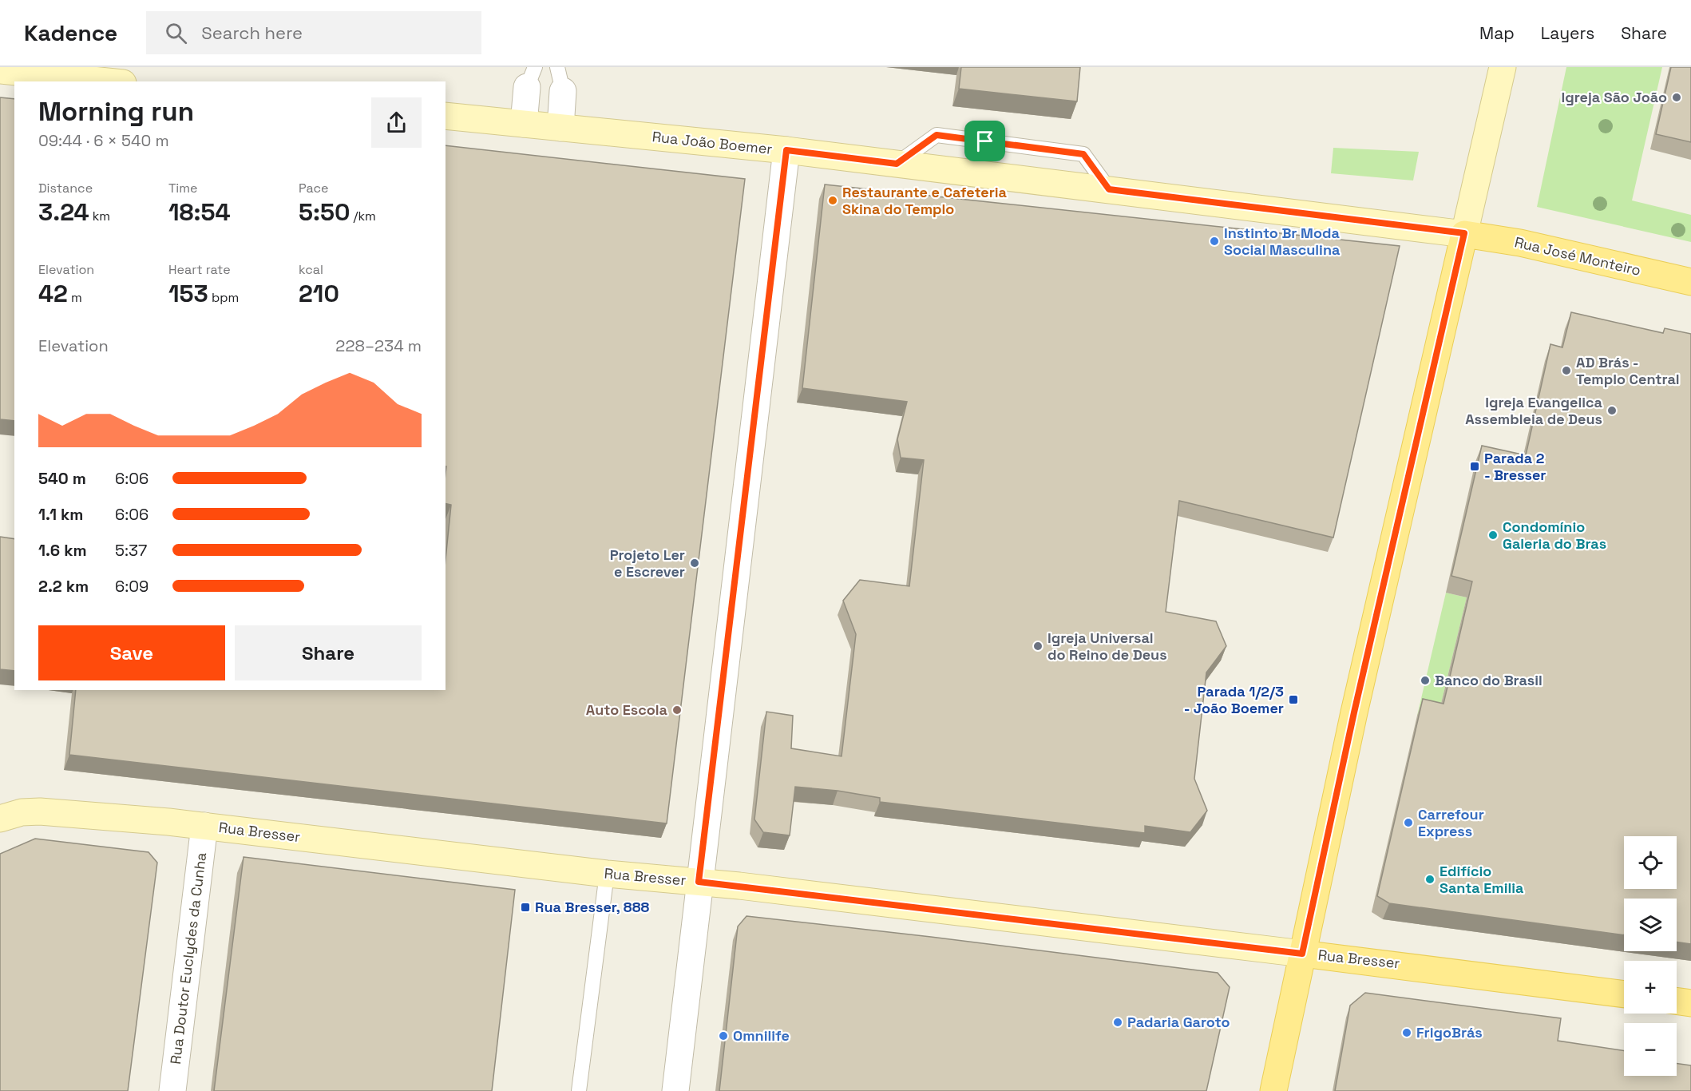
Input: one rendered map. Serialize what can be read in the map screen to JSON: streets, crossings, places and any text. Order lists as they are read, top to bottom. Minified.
{"streets":{"main road":["Rua João Boemer","Rua José Monteiro","Rua Bresser"],"street":["Rua Doutor Euclydes da Cunha"]},"crossings":[["Rua João Boemer","Rua José Monteiro"],["Rua Bresser","Rua Doutor Euclydes da Cunha"]],"places":{"other":["Igreja São João","Restaurante e Cafeteria Skina do Templo","Instinto Br Moda Social Masculina","AD Brás - Templo Central","Igreja Evangelica Assembleia de Deus","Condomínio Galeria do Bras","Projeto Ler e Escrever","Igreja Universal do Reino de Deus","Banco do Brasil","Auto Escola","Carrefour Express","Edifício Santa Emilia","Padaria Garoto","FrigoBrás","Omnilife"],"transit":["Parada 2 - Bresser","Parada 1/2/3 - João Boemer","Rua Bresser, 888"]},"page":{"header":"Kadence","search":"Search here","nav":["Map","Layers","Share"],"heading":["Morning run","09:44 · 6 × 540 m"],"stats":[["Distance","3.24 km"],["Time","18:54"],["Pace","5:50 /km"],["Elevation","42 m"],["Heart rate","153 bpm"],["kcal","210"]],"chart":["Elevation","228–234 m"],"list":[{"name":"540 m","note":"6:06"},{"name":"1.1 km","note":"6:06"},{"name":"1.6 km","note":"5:37"},{"name":"2.2 km","note":"6:09"}],"buttons":["Save","Share"],"map_buttons":["+","−"]}}
